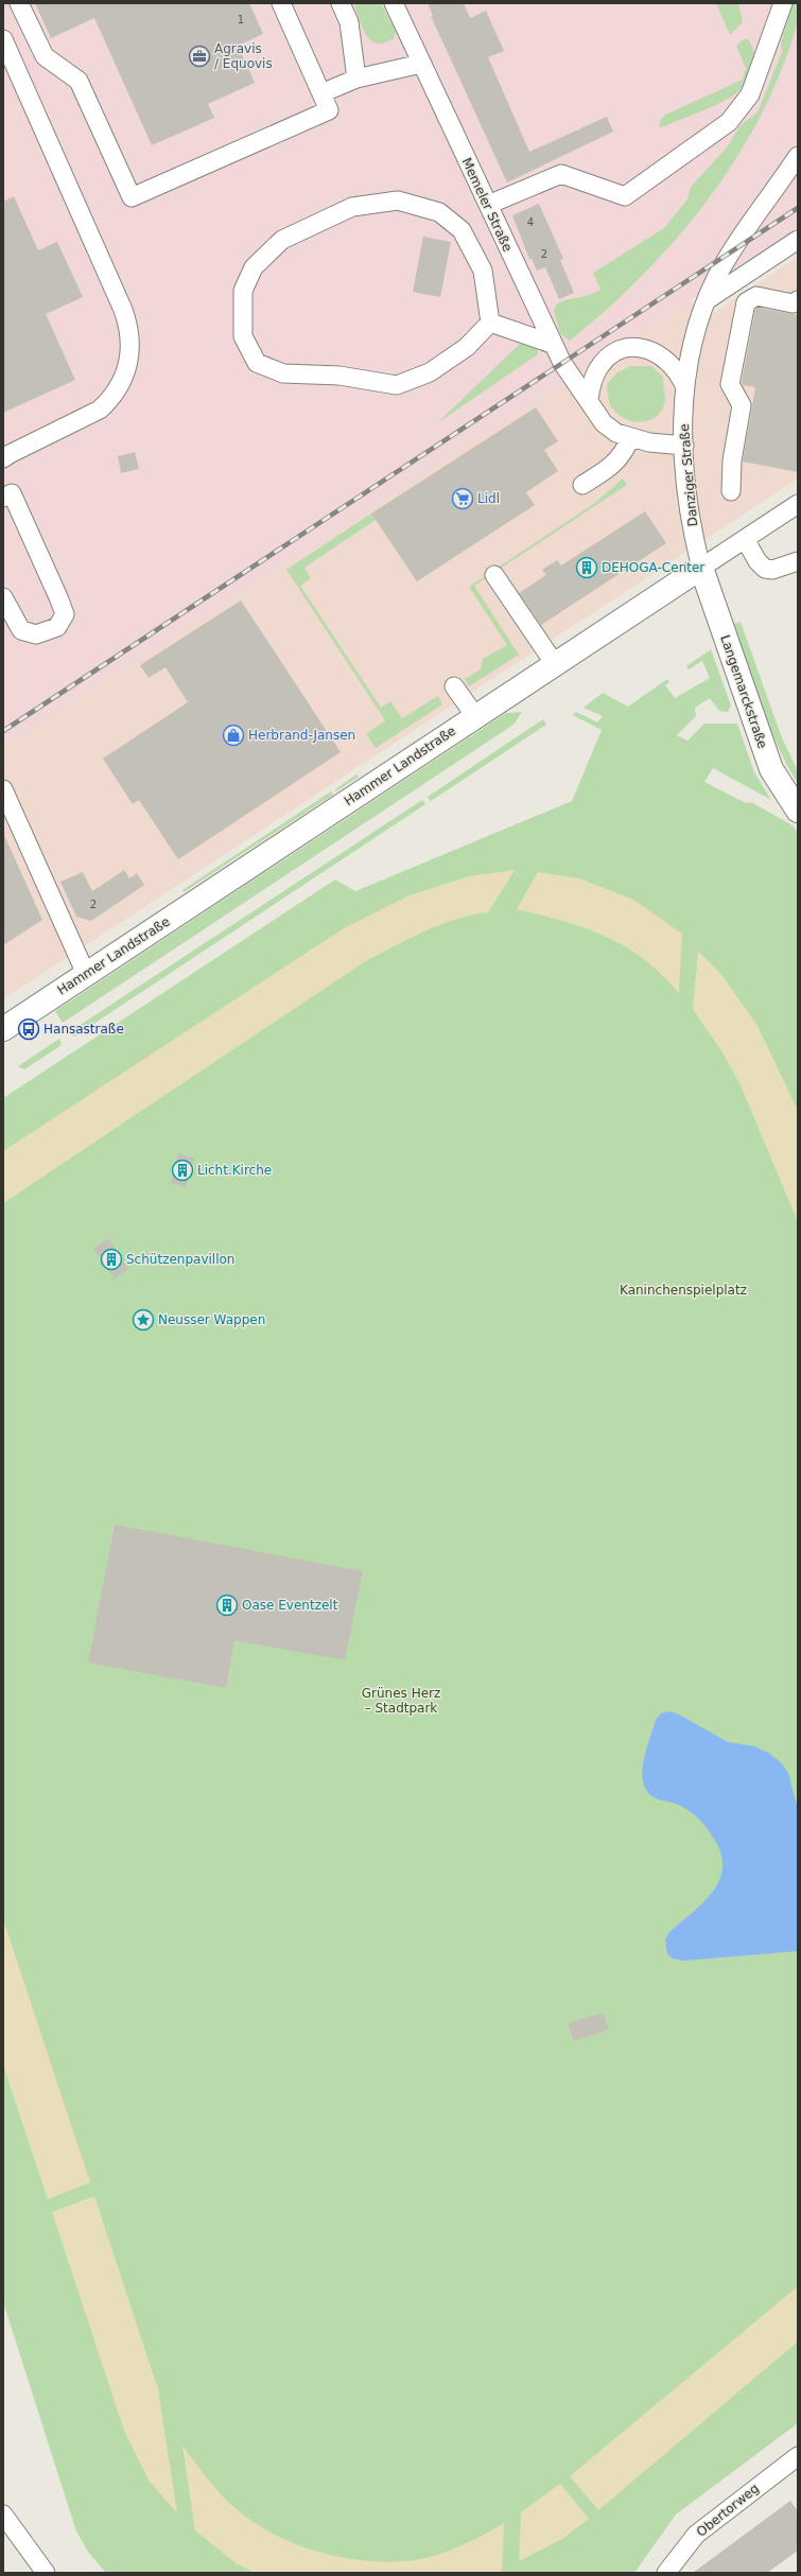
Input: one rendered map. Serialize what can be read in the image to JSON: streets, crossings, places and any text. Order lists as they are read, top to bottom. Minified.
{"streets":{"main road":["Langemarckstraße","Hammer Landstraße"],"street":["Memeler Straße","Danziger Straße","Obertorweg"]},"crossings":[["Memeler Straße","Danziger Straße"],["Danziger Straße","Langemarckstraße"],["Danziger Straße","Hammer Landstraße"],["Langemarckstraße","Hammer Landstraße"]],"parks":["Kaninchenspielplatz","Grünes Herz – Stadtpark"],"places":{"office":["Agravis / Equovis"],"supermarket":["Lidl"],"building":["DEHOGA-Center","Licht.Kirche","Schützenpavillon","Oase Eventzelt"],"shop":["Herbrand-Jansen"],"bus stop":["Hansastraße"],"place":["Neusser Wappen"]},"house_numbers":["1","4","2","2"]}
